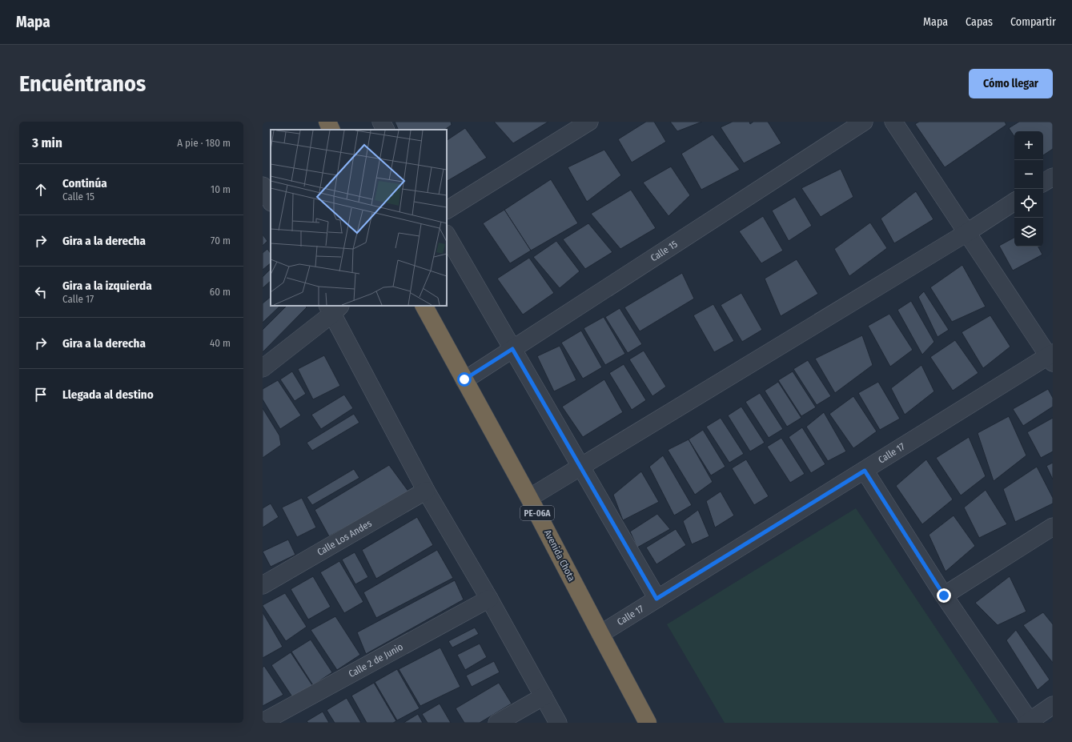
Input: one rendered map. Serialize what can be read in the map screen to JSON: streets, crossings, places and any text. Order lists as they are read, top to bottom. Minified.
{"streets":{"highway":["PE-06A","Avenida Chota"],"street":["Calle 15","Calle 17","Calle Los Andes","Calle 2 de Junio"]},"crossings":[["Calle 15","Avenida Chota"],["Calle 17","Avenida Chota"]],"page":{"header":"Mapa","nav":["Mapa","Capas","Compartir"],"buttons":"Cómo llegar","title":"Encuéntranos","heading":["3 min","A pie · 180 m"],"map_buttons":["+","−"],"list":[["Continúa","Calle 15","10 m"],["Gira a la derecha","70 m"],["Gira a la izquierda","Calle 17","60 m"],["Gira a la derecha","40 m"],"Llegada al destino"]}}
